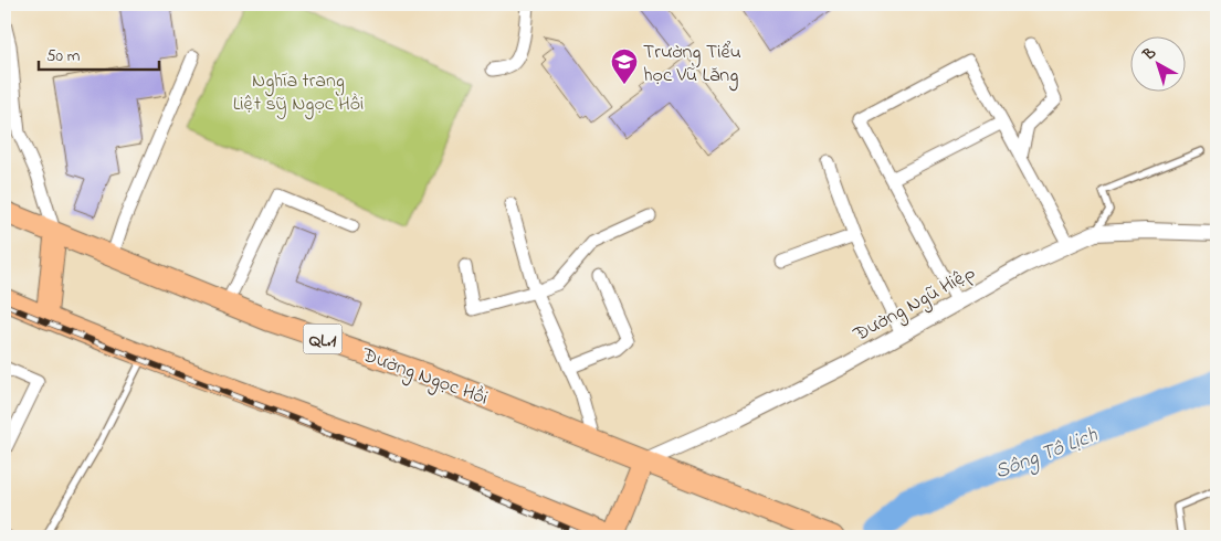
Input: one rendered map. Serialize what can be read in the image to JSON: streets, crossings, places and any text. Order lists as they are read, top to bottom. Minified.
{"streets":{"highway":["QL.1","Đường Ngọc Hồi"],"street":["Đường Ngũ Hiệp"]},"crossings":[["Đường Ngũ Hiệp","Đường Ngọc Hồi"]],"water":["Sông Tô Lịch"],"parks":["Nghĩa trang Liệt sỹ Ngọc Hồi"],"places":{"school or university":["Trường Tiểu học Vũ Lăng"]},"scale_bar":"50 m","north":"top left"}
